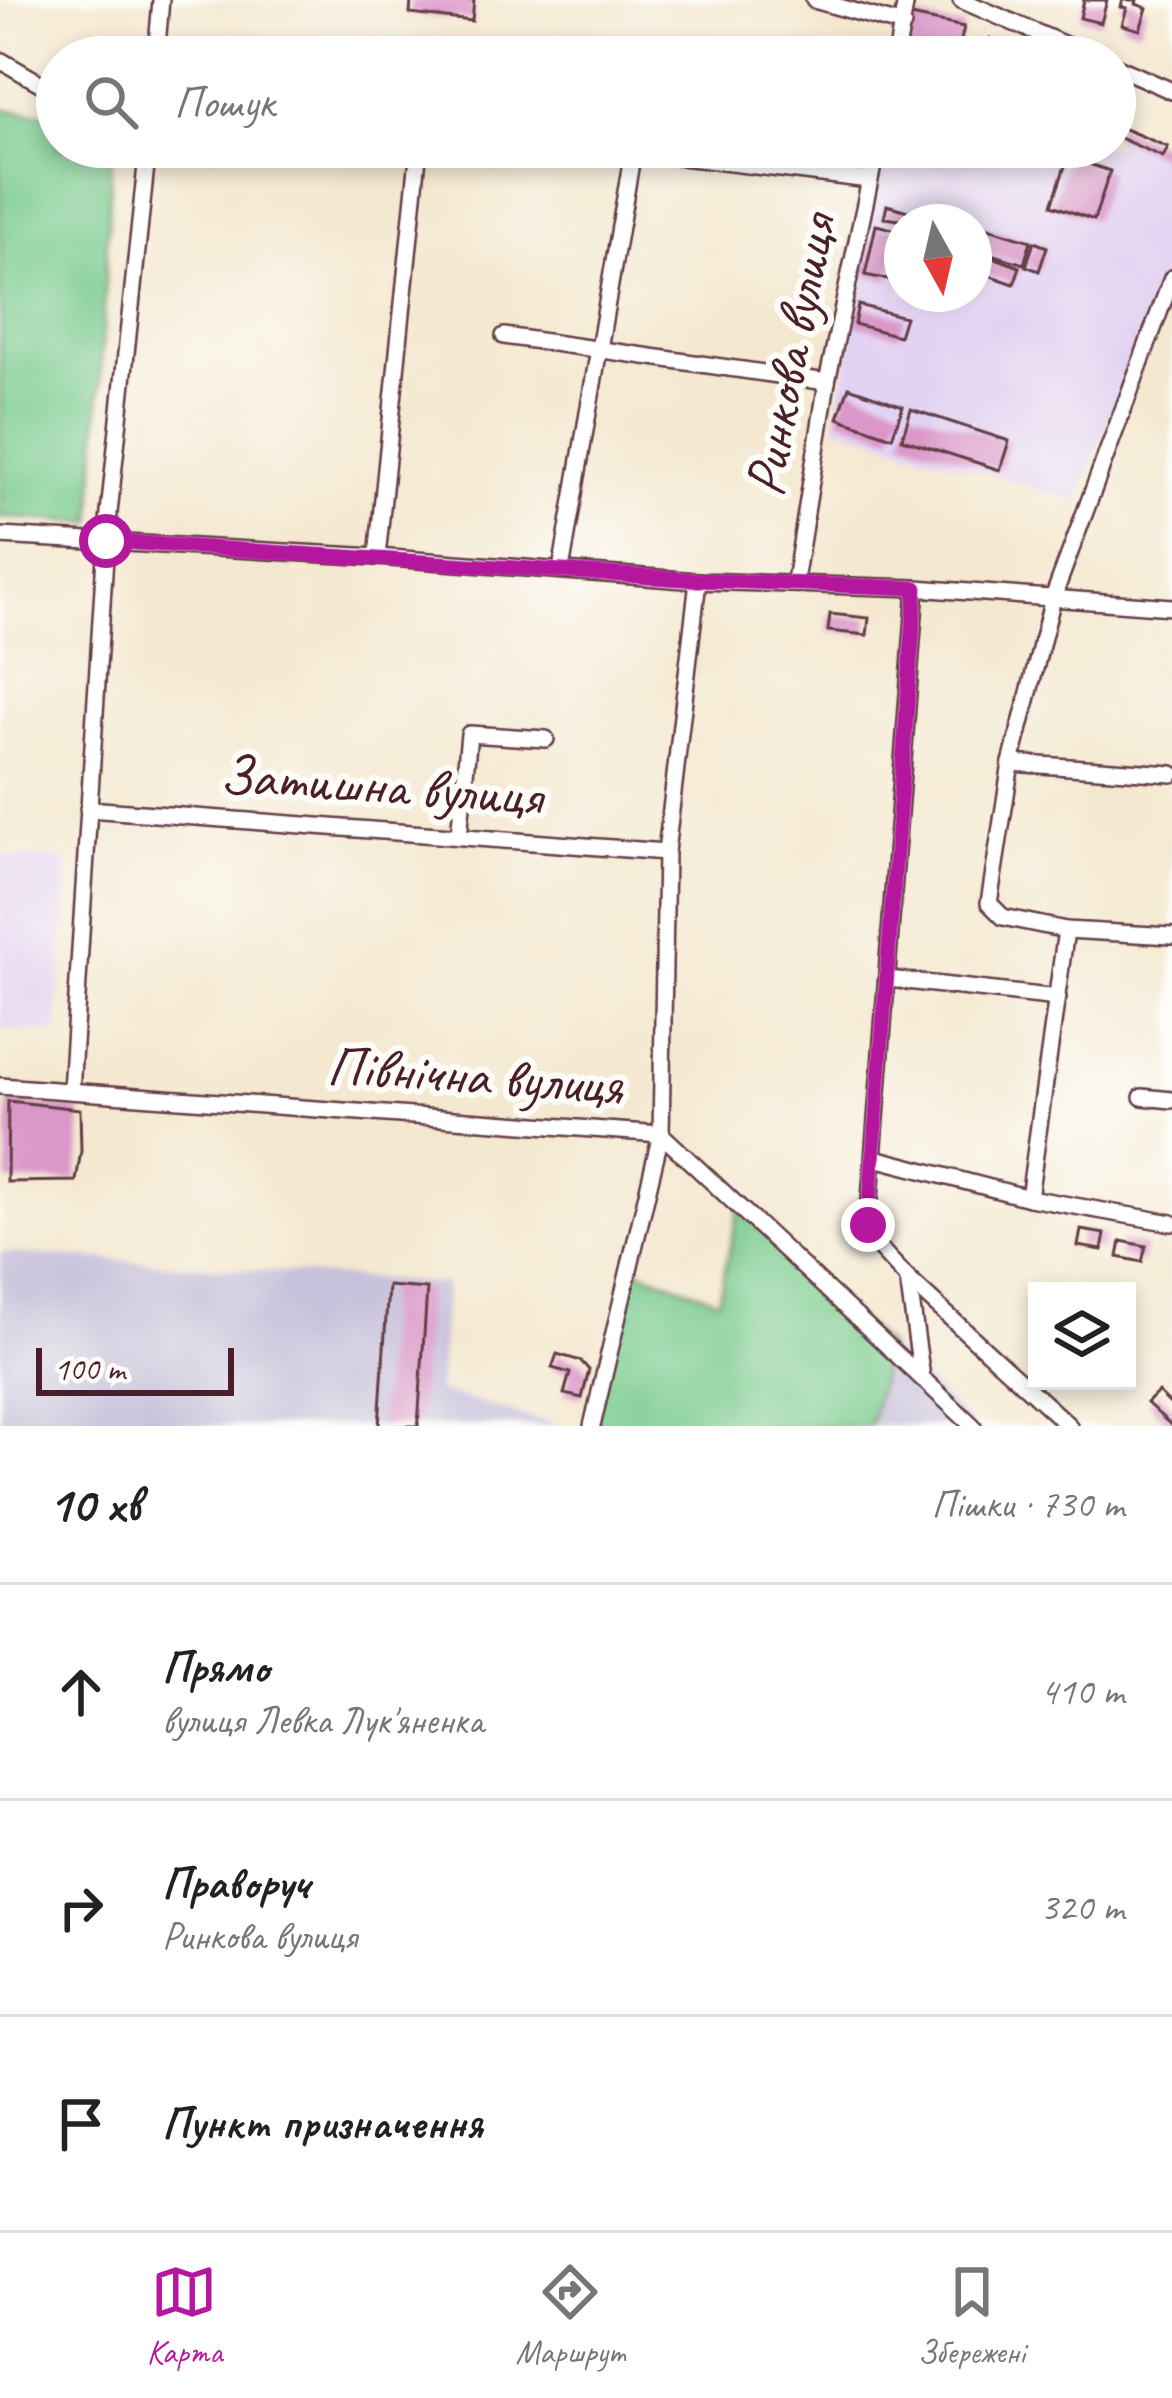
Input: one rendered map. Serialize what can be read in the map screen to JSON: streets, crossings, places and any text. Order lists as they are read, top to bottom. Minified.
{"streets":{"street":["Ринкова вулиця","Затишна вулиця","Північна вулиця"]},"scale_bar":"100 m","north":"bottom","page":{"search":"Пошук","scale":"100 m","heading":["10 хв","Пішки · 730 m"],"list":[["Прямо","вулиця Левка Лук'яненка","410 m"],["Праворуч","Ринкова вулиця","320 m"],"Пункт призначення"],"nav":["Карта","Маршрут","Збережені"]}}
